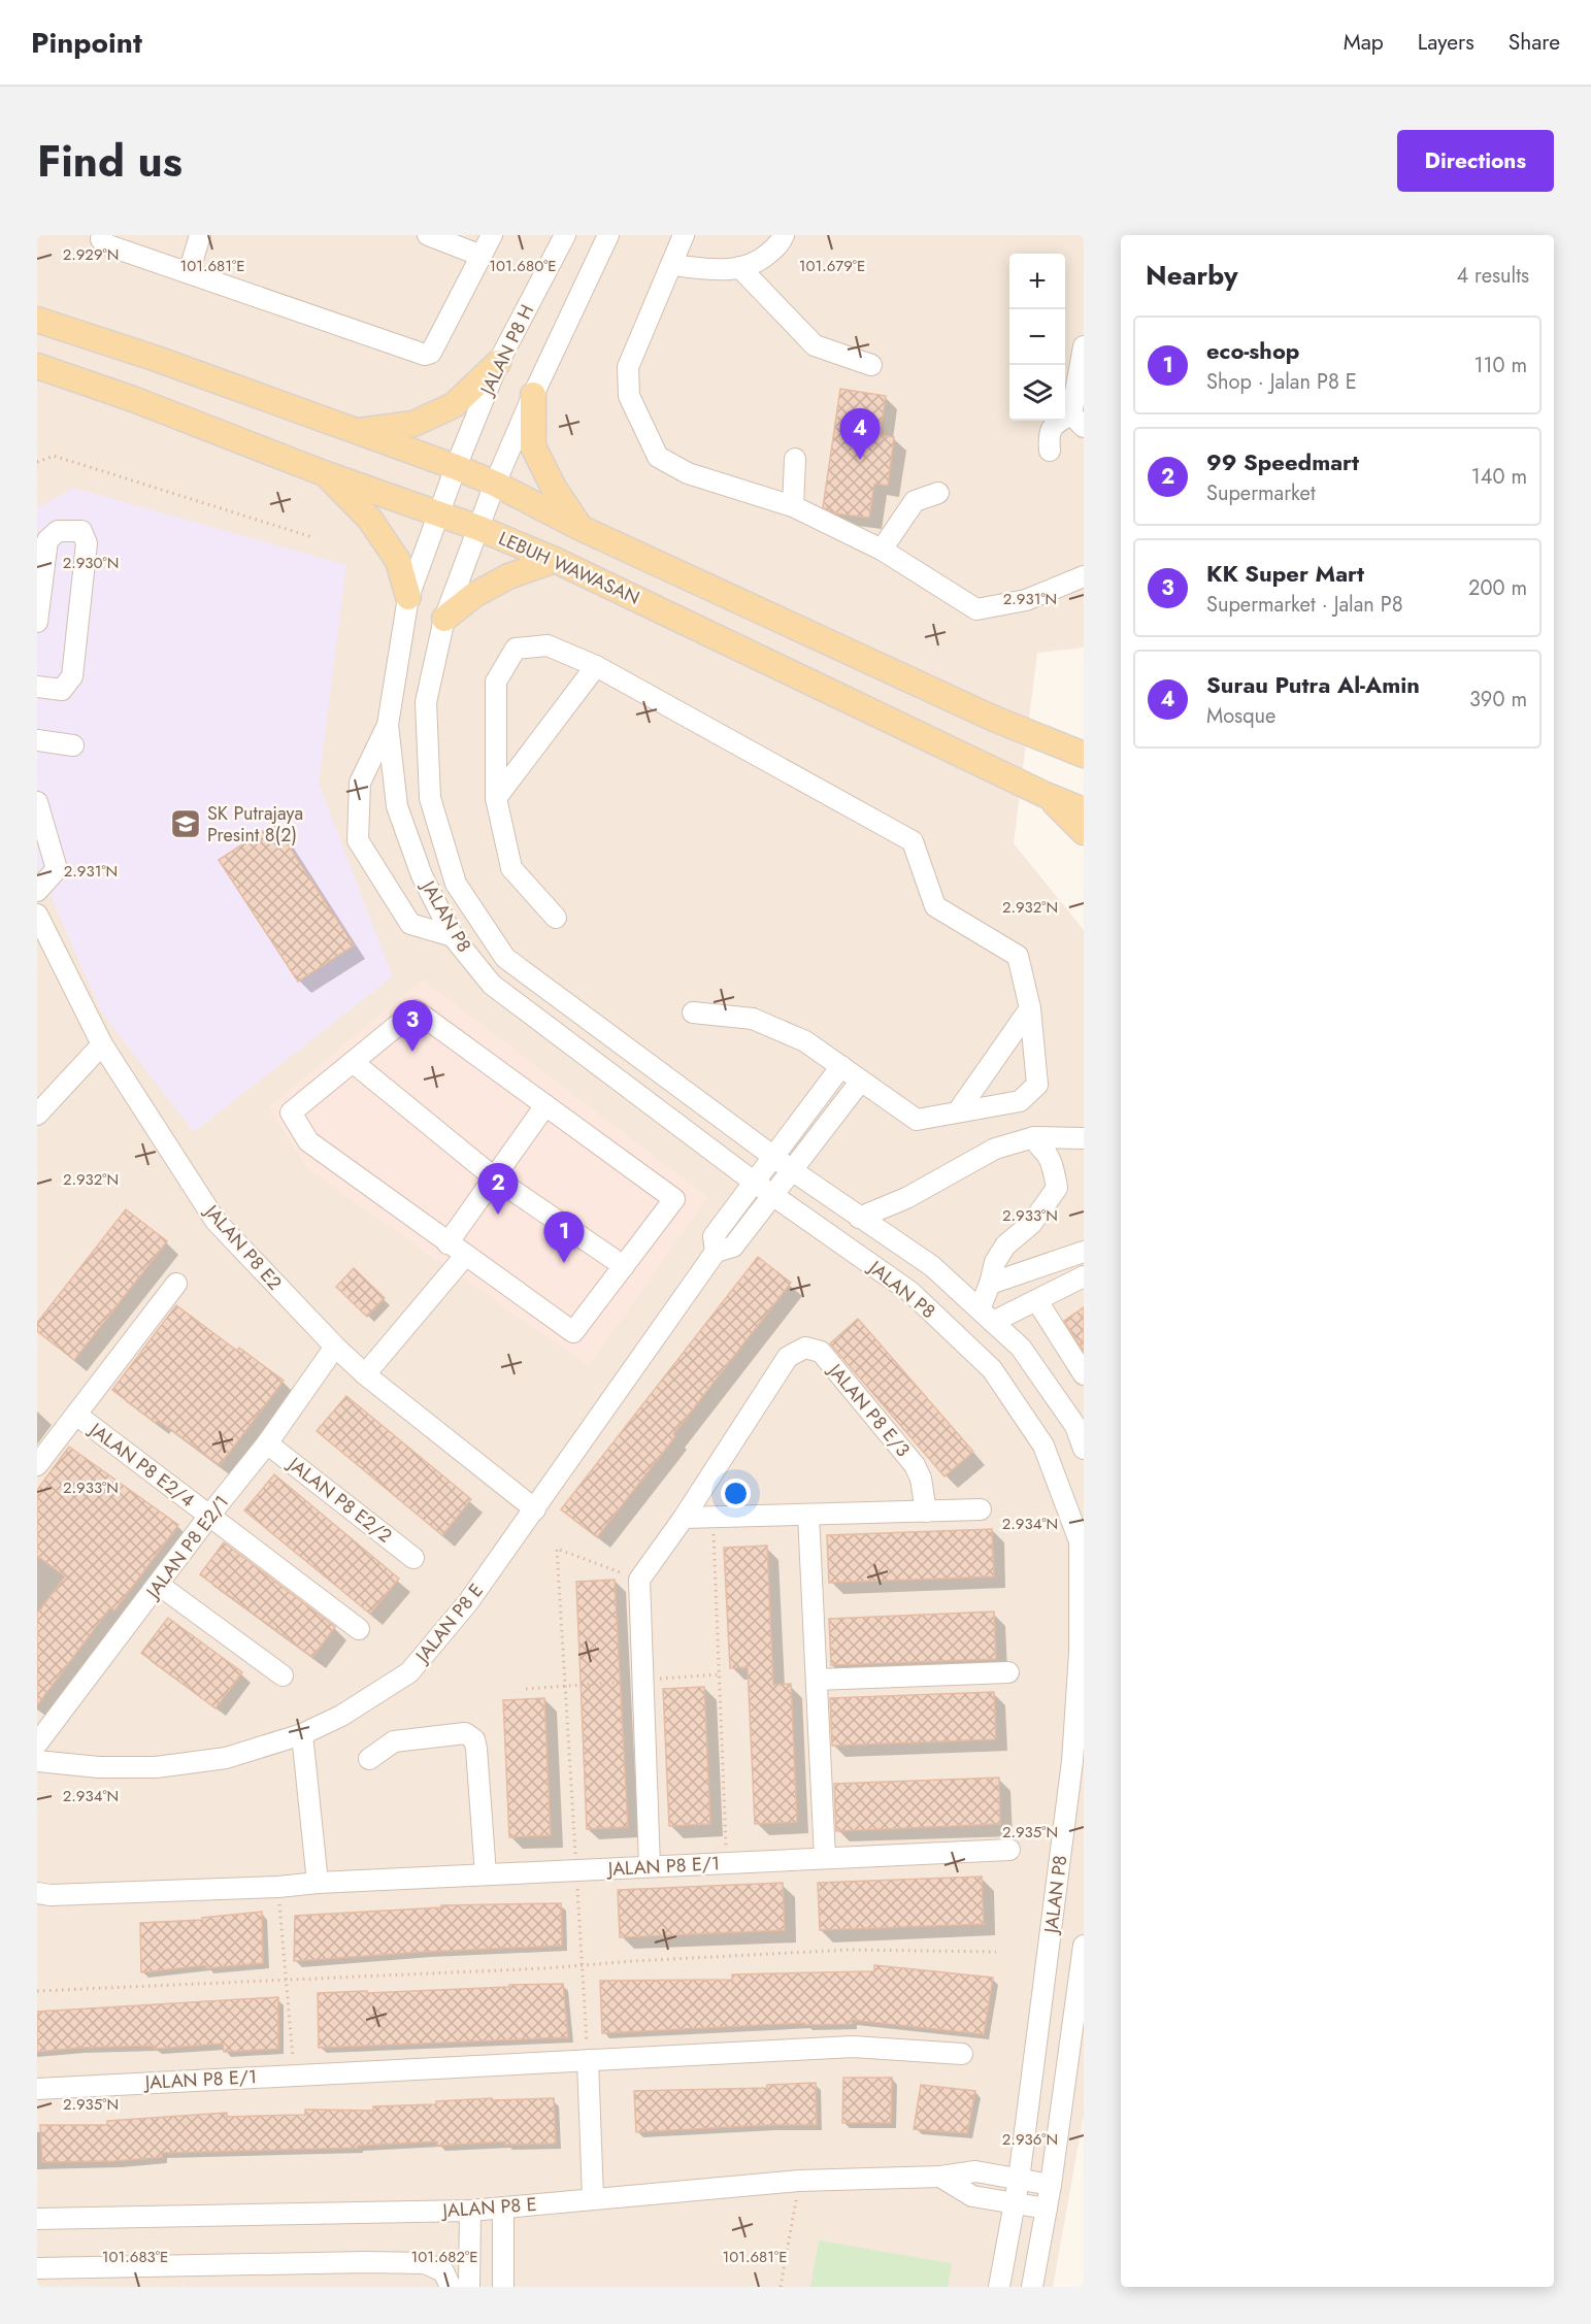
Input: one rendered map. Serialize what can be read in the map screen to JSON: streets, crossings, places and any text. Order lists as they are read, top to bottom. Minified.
{"streets":{"main road":["LEBUH WAWASAN"],"street":["JALAN P8 H","JALAN P8","JALAN P8 E2","JALAN P8 E/3","JALAN P8 E2/4","JALAN P8 E2/2","JALAN P8 E2/1","JALAN P8 E","JALAN P8 E/1"]},"crossings":[["JALAN P8 H","JALAN P8"],["LEBUH WAWASAN","JALAN P8"],["JALAN P8","JALAN P8 E"],["JALAN P8 E2","JALAN P8 E2/1"],["JALAN P8 E2","JALAN P8 E"],["JALAN P8 E2/4","JALAN P8 E2/1"],["JALAN P8 E2/2","JALAN P8 E2/1"]],"places":{"school or university":["SK Putrajaya Presint 8(2)"]},"page":{"header":"Pinpoint","nav":["Map","Layers","Share"],"title":"Find us","buttons":"Directions","heading":["Nearby","4 results"],"map_buttons":["+","−"],"list":[{"mark":"1","name":"eco-shop","note":"Shop · Jalan P8 E","value":"110 m"},{"mark":"2","name":"99 Speedmart","note":"Supermarket","value":"140 m"},{"mark":"3","name":"KK Super Mart","note":"Supermarket · Jalan P8","value":"200 m"},{"mark":"4","name":"Surau Putra Al-Amin","note":"Mosque","value":"390 m"}],"pins":["4","3","2","1"]},"coordinates":["2.929°N","101.681°E","101.680°E","101.679°E","2.930°N","2.931°N","2.932°N","2.933°N","2.934°N","2.935°N","2.936°N","101.683°E","101.682°E"]}
